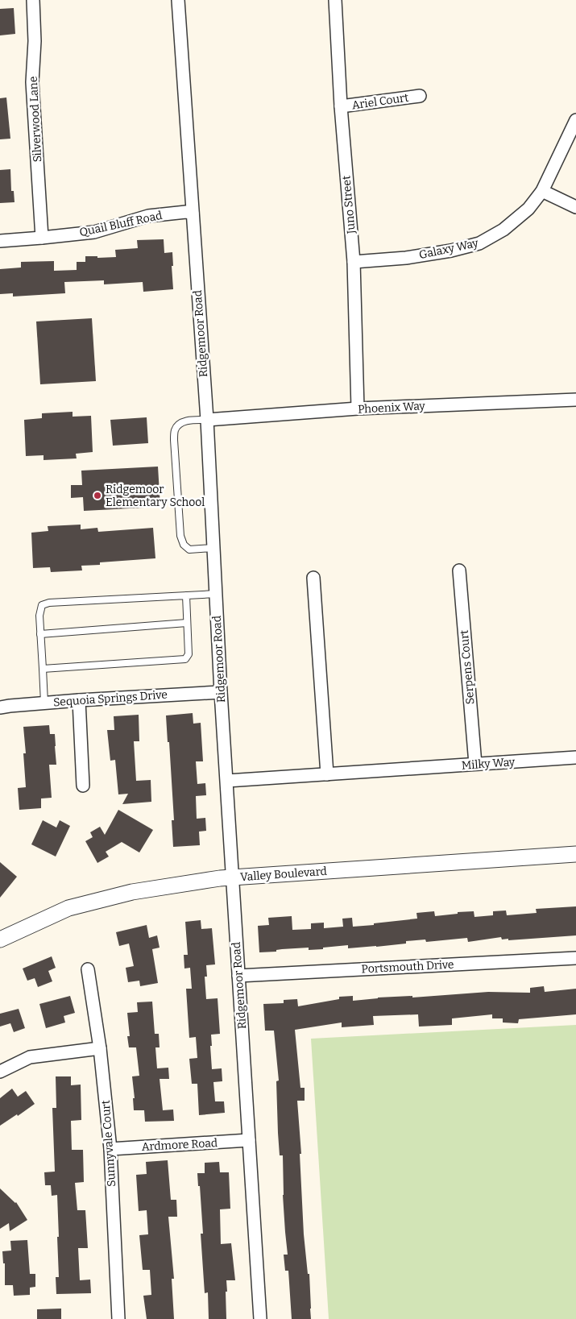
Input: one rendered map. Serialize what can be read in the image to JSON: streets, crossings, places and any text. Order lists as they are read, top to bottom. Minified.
{"streets":{"street":["Ariel Court","Silverwood Lane","Juno Street","Quail Bluff Road","Galaxy Way","Ridgemoor Road","Phoenix Way","Serpens Court","Sequoia Springs Drive","Milky Way","Valley Boulevard","Portsmouth Drive","Sunnyvale Court","Ardmore Road"]},"crossings":[["Ariel Court","Juno Street"],["Silverwood Lane","Quail Bluff Road"],["Juno Street","Galaxy Way"],["Juno Street","Phoenix Way"],["Quail Bluff Road","Ridgemoor Road"],["Ridgemoor Road","Phoenix Way"],["Ridgemoor Road","Sequoia Springs Drive"],["Ridgemoor Road","Milky Way"],["Ridgemoor Road","Valley Boulevard"],["Ridgemoor Road","Portsmouth Drive"],["Ridgemoor Road","Ardmore Road"],["Serpens Court","Milky Way"],["Sunnyvale Court","Ardmore Road"]],"places":["Ridgemoor Elementary School"]}
